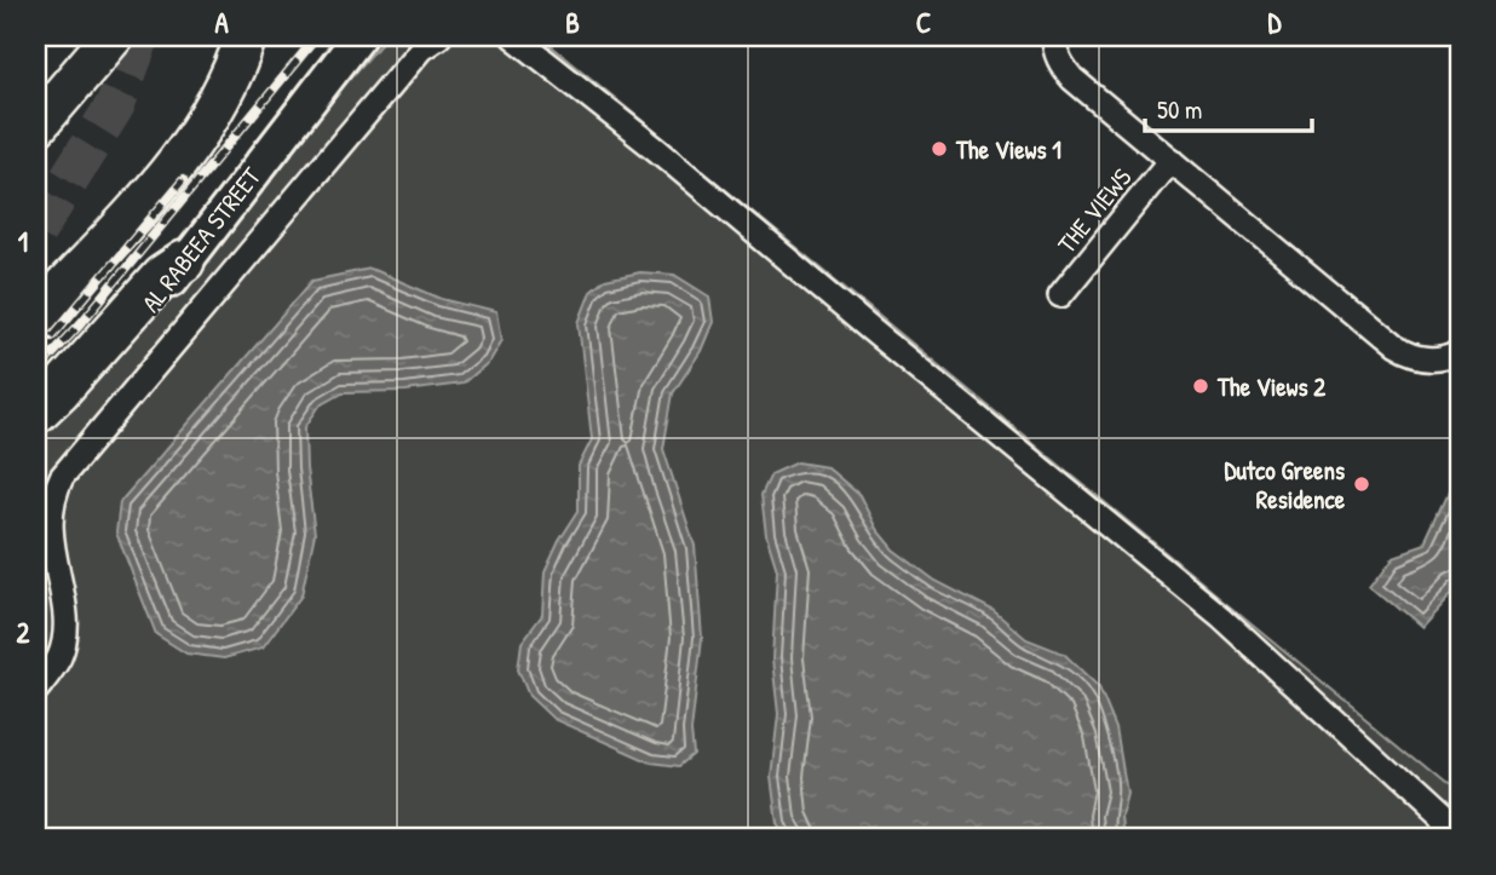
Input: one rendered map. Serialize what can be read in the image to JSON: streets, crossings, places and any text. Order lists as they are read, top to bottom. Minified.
{"streets":{"main road":["AL RABEEA STREET"],"street":["THE VIEWS"]},"places":["The Views 1","The Views 2","Dutco Greens Residence"],"scale_bar":"50 m","grid":{"columns":["A","B","C","D"],"rows":["1","2"]}}
